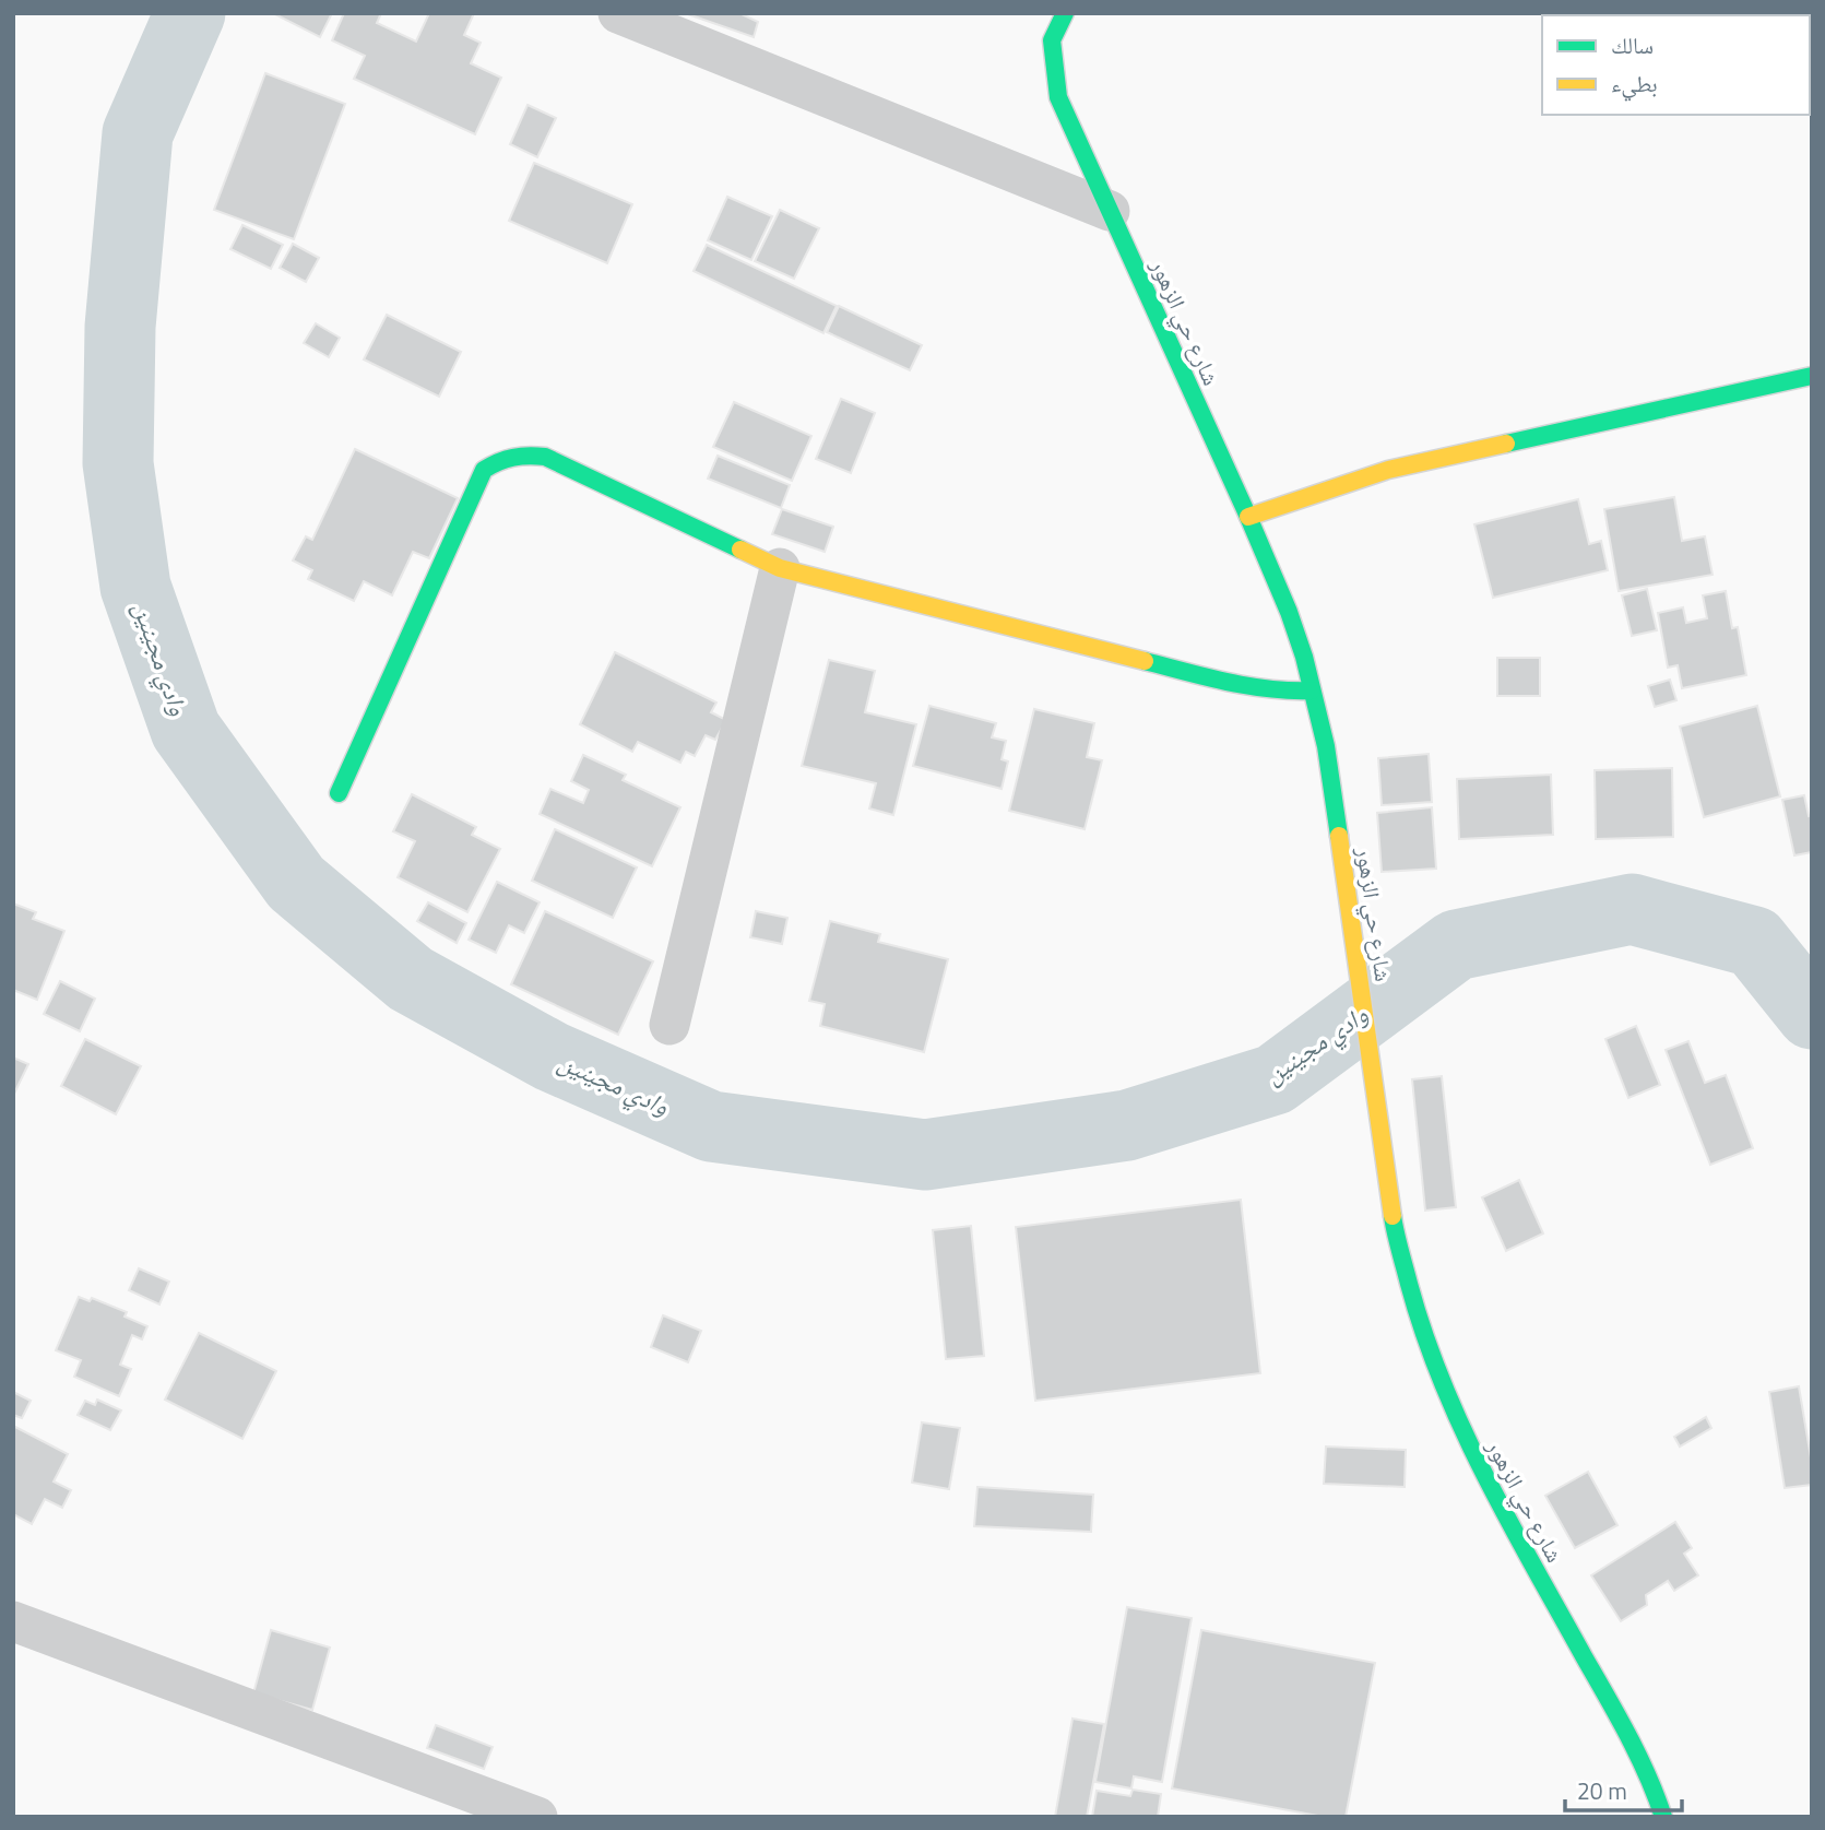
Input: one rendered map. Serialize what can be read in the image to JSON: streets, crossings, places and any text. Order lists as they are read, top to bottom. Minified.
{"streets":{"street":["شارع حي الزهور"]},"water":["وادي مجينين"],"legend":["سالك","بطيء"],"scale_bar":"20 m"}
